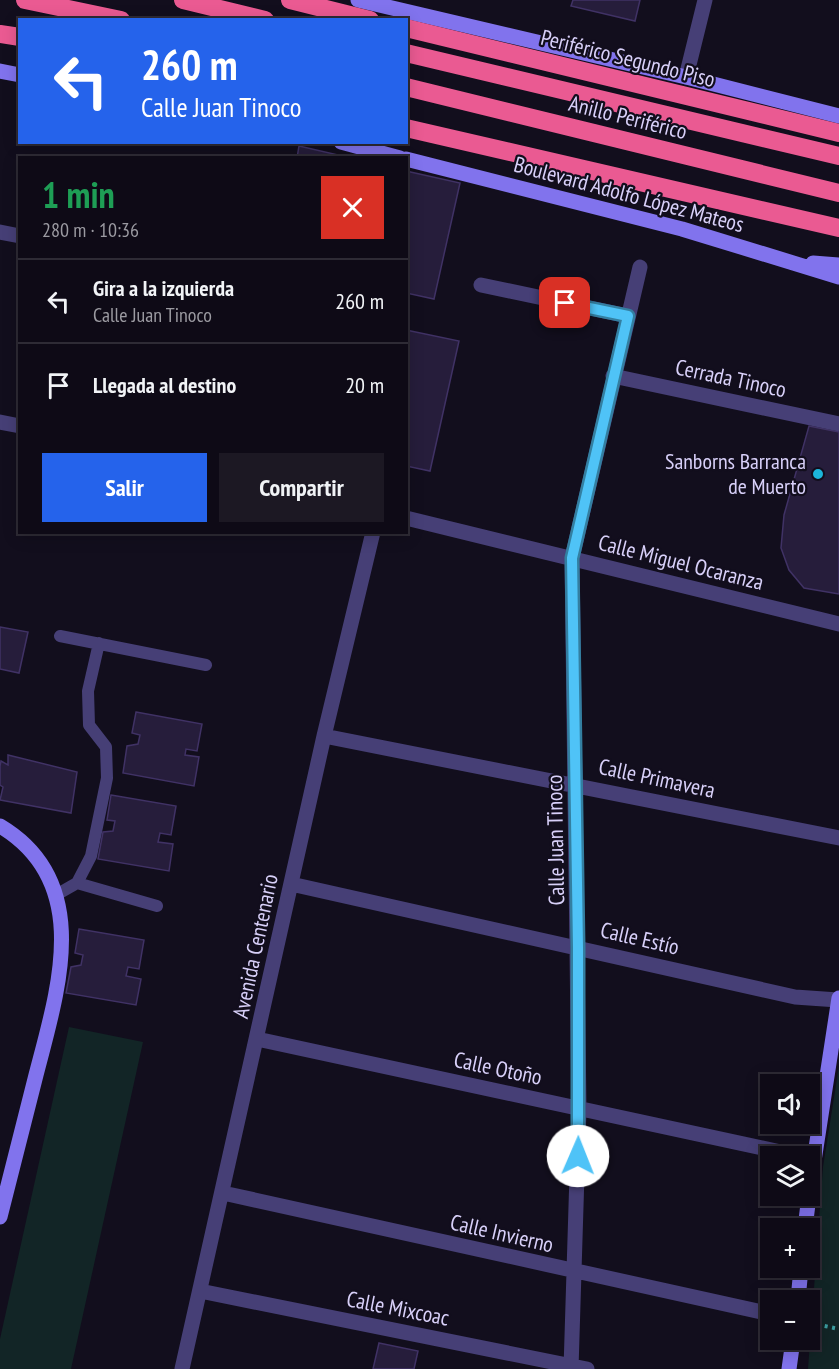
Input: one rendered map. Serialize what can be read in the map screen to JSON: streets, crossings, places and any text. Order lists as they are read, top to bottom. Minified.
{"streets":{"highway":["Periférico Segundo Piso","Anillo Periférico"],"main road":["Boulevard Adolfo López Mateos"],"street":["Cerrada Tinoco","Calle Miguel Ocaranza","Calle Primavera","Calle Juan Tinoco","Calle Estío","Avenida Centenario","Calle Otoño","Calle Invierno","Calle Mixcoac"]},"crossings":[["Cerrada Tinoco","Calle Juan Tinoco"],["Calle Miguel Ocaranza","Calle Juan Tinoco"],["Calle Primavera","Calle Juan Tinoco"],["Calle Primavera","Avenida Centenario"],["Calle Juan Tinoco","Calle Estío"],["Calle Juan Tinoco","Calle Otoño"],["Calle Juan Tinoco","Calle Invierno"],["Calle Juan Tinoco","Calle Mixcoac"],["Calle Estío","Avenida Centenario"],["Avenida Centenario","Calle Otoño"],["Avenida Centenario","Calle Invierno"],["Avenida Centenario","Calle Mixcoac"]],"places":["Sanborns Barranca de Muerto"],"page":{"turn":["260 m","Calle Juan Tinoco"],"heading":["1 min","280 m · 10:36"],"list":[{"name":"Gira a la izquierda","note":"Calle Juan Tinoco","value":"260 m"},{"name":"Llegada al destino","value":"20 m"}],"buttons":["Salir","Compartir"],"map_buttons":["+","−"]}}
